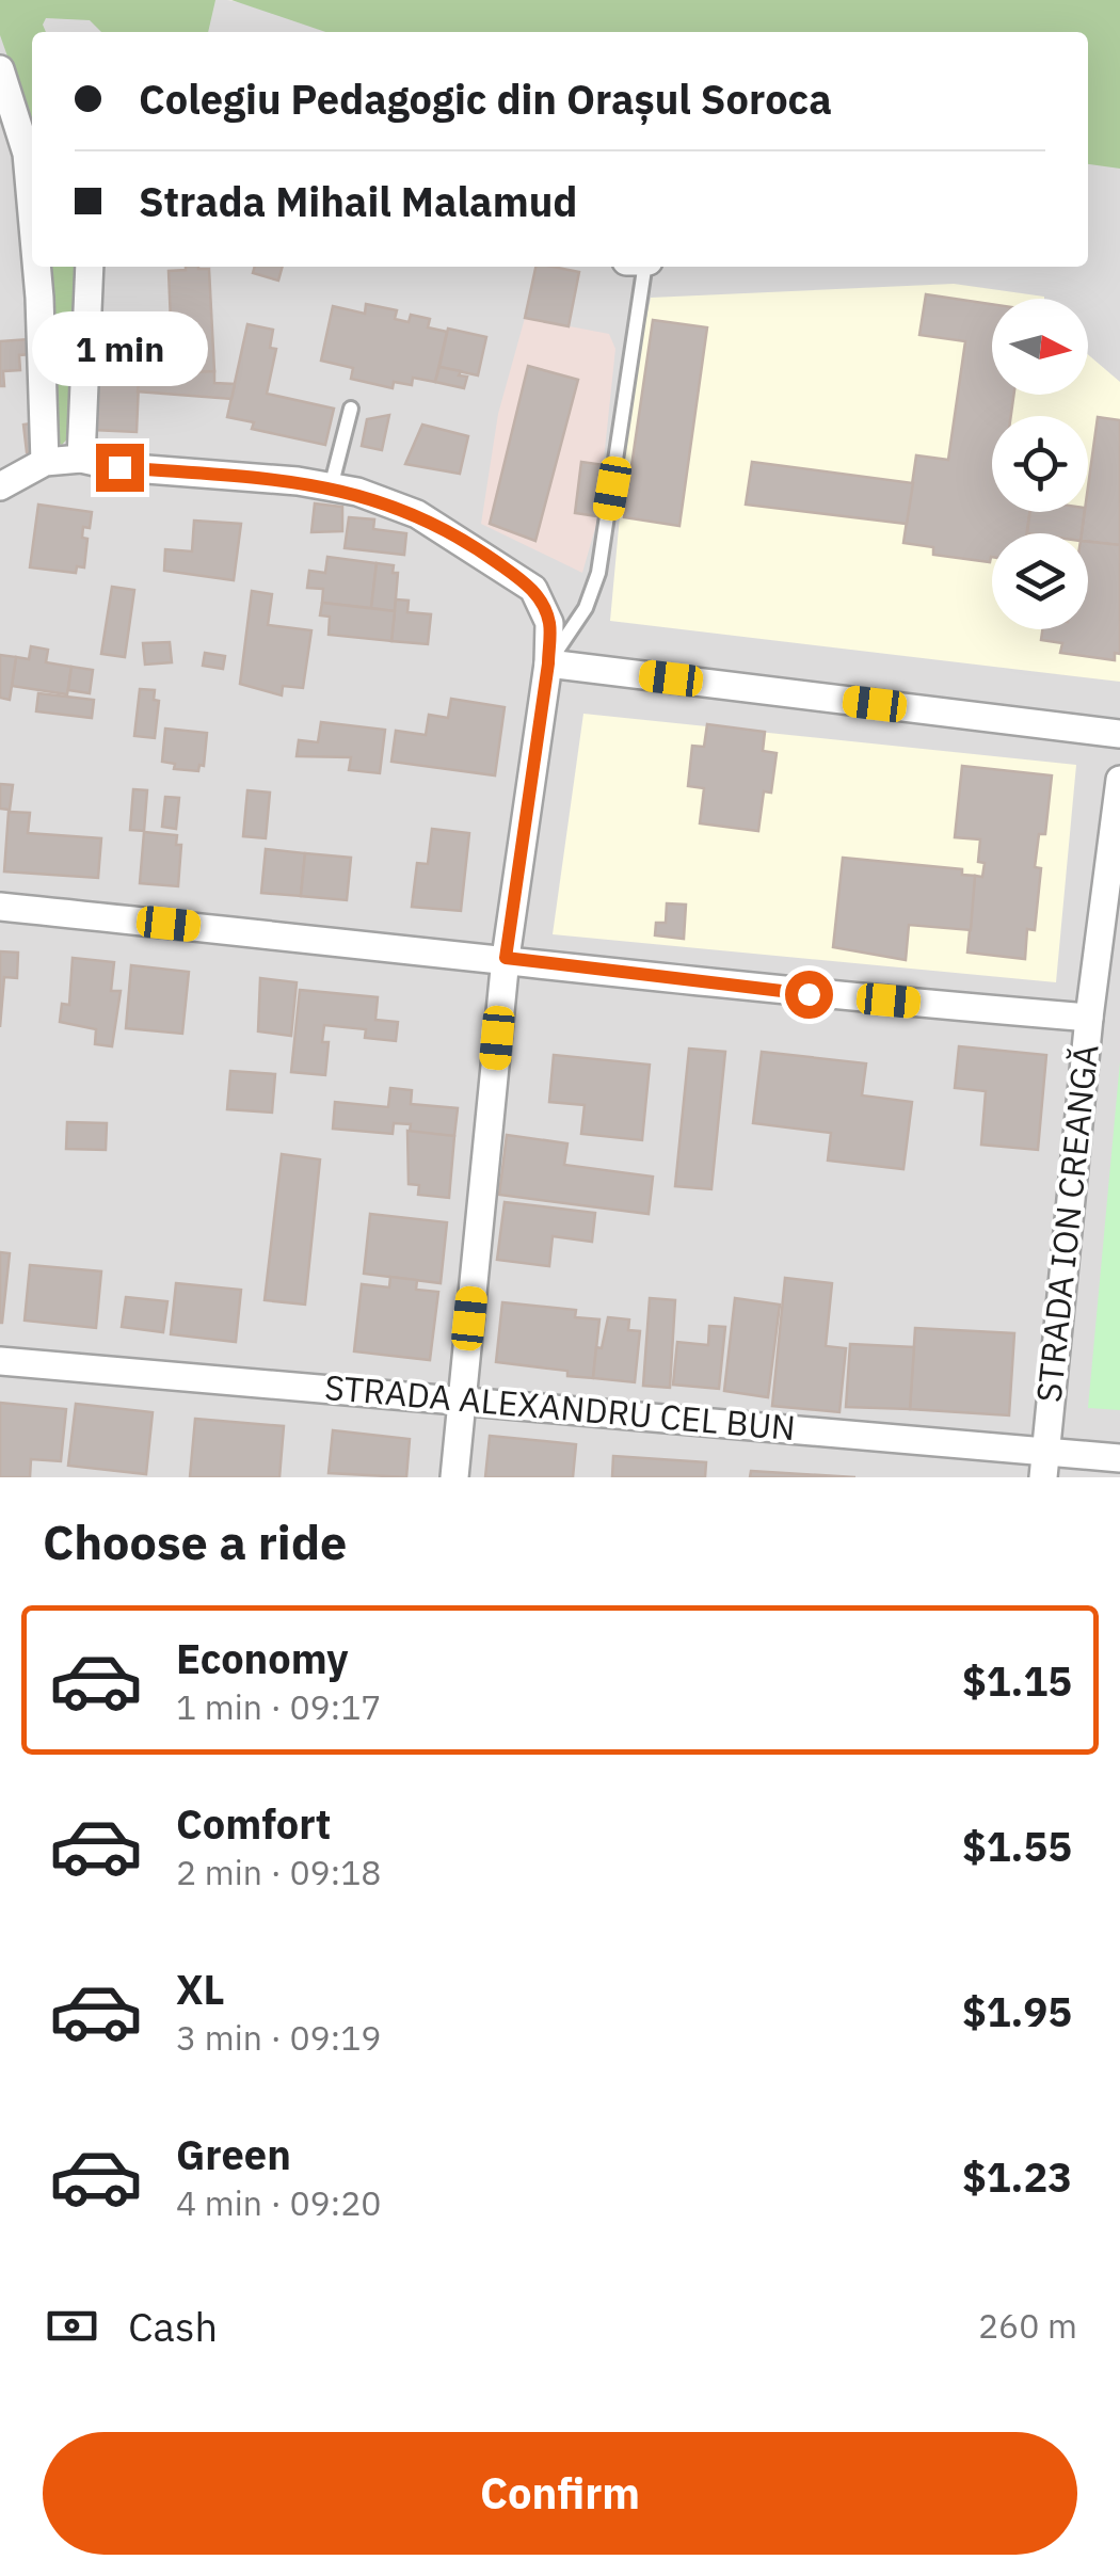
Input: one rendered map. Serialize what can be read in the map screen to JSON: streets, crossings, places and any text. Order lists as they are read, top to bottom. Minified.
{"streets":{"street":["STRADA ION CREANGĂ","STRADA ALEXANDRU CEL BUN"]},"crossings":[["STRADA ION CREANGĂ","STRADA ALEXANDRU CEL BUN"]],"north":"right","page":{"banner":["Colegiu Pedagogic din Orașul Soroca","Strada Mihail Malamud"],"bubble":"1 min","heading":"Choose a ride","list":[{"name":"Economy","note":"1 min · 09:17","value":"$1.15"},{"name":"Comfort","note":"2 min · 09:18","value":"$1.55"},{"name":"XL","note":"3 min · 09:19","value":"$1.95"},{"name":"Green","note":"4 min · 09:20","value":"$1.23"}],"pay":["Cash","260 m"],"buttons":"Confirm"}}
